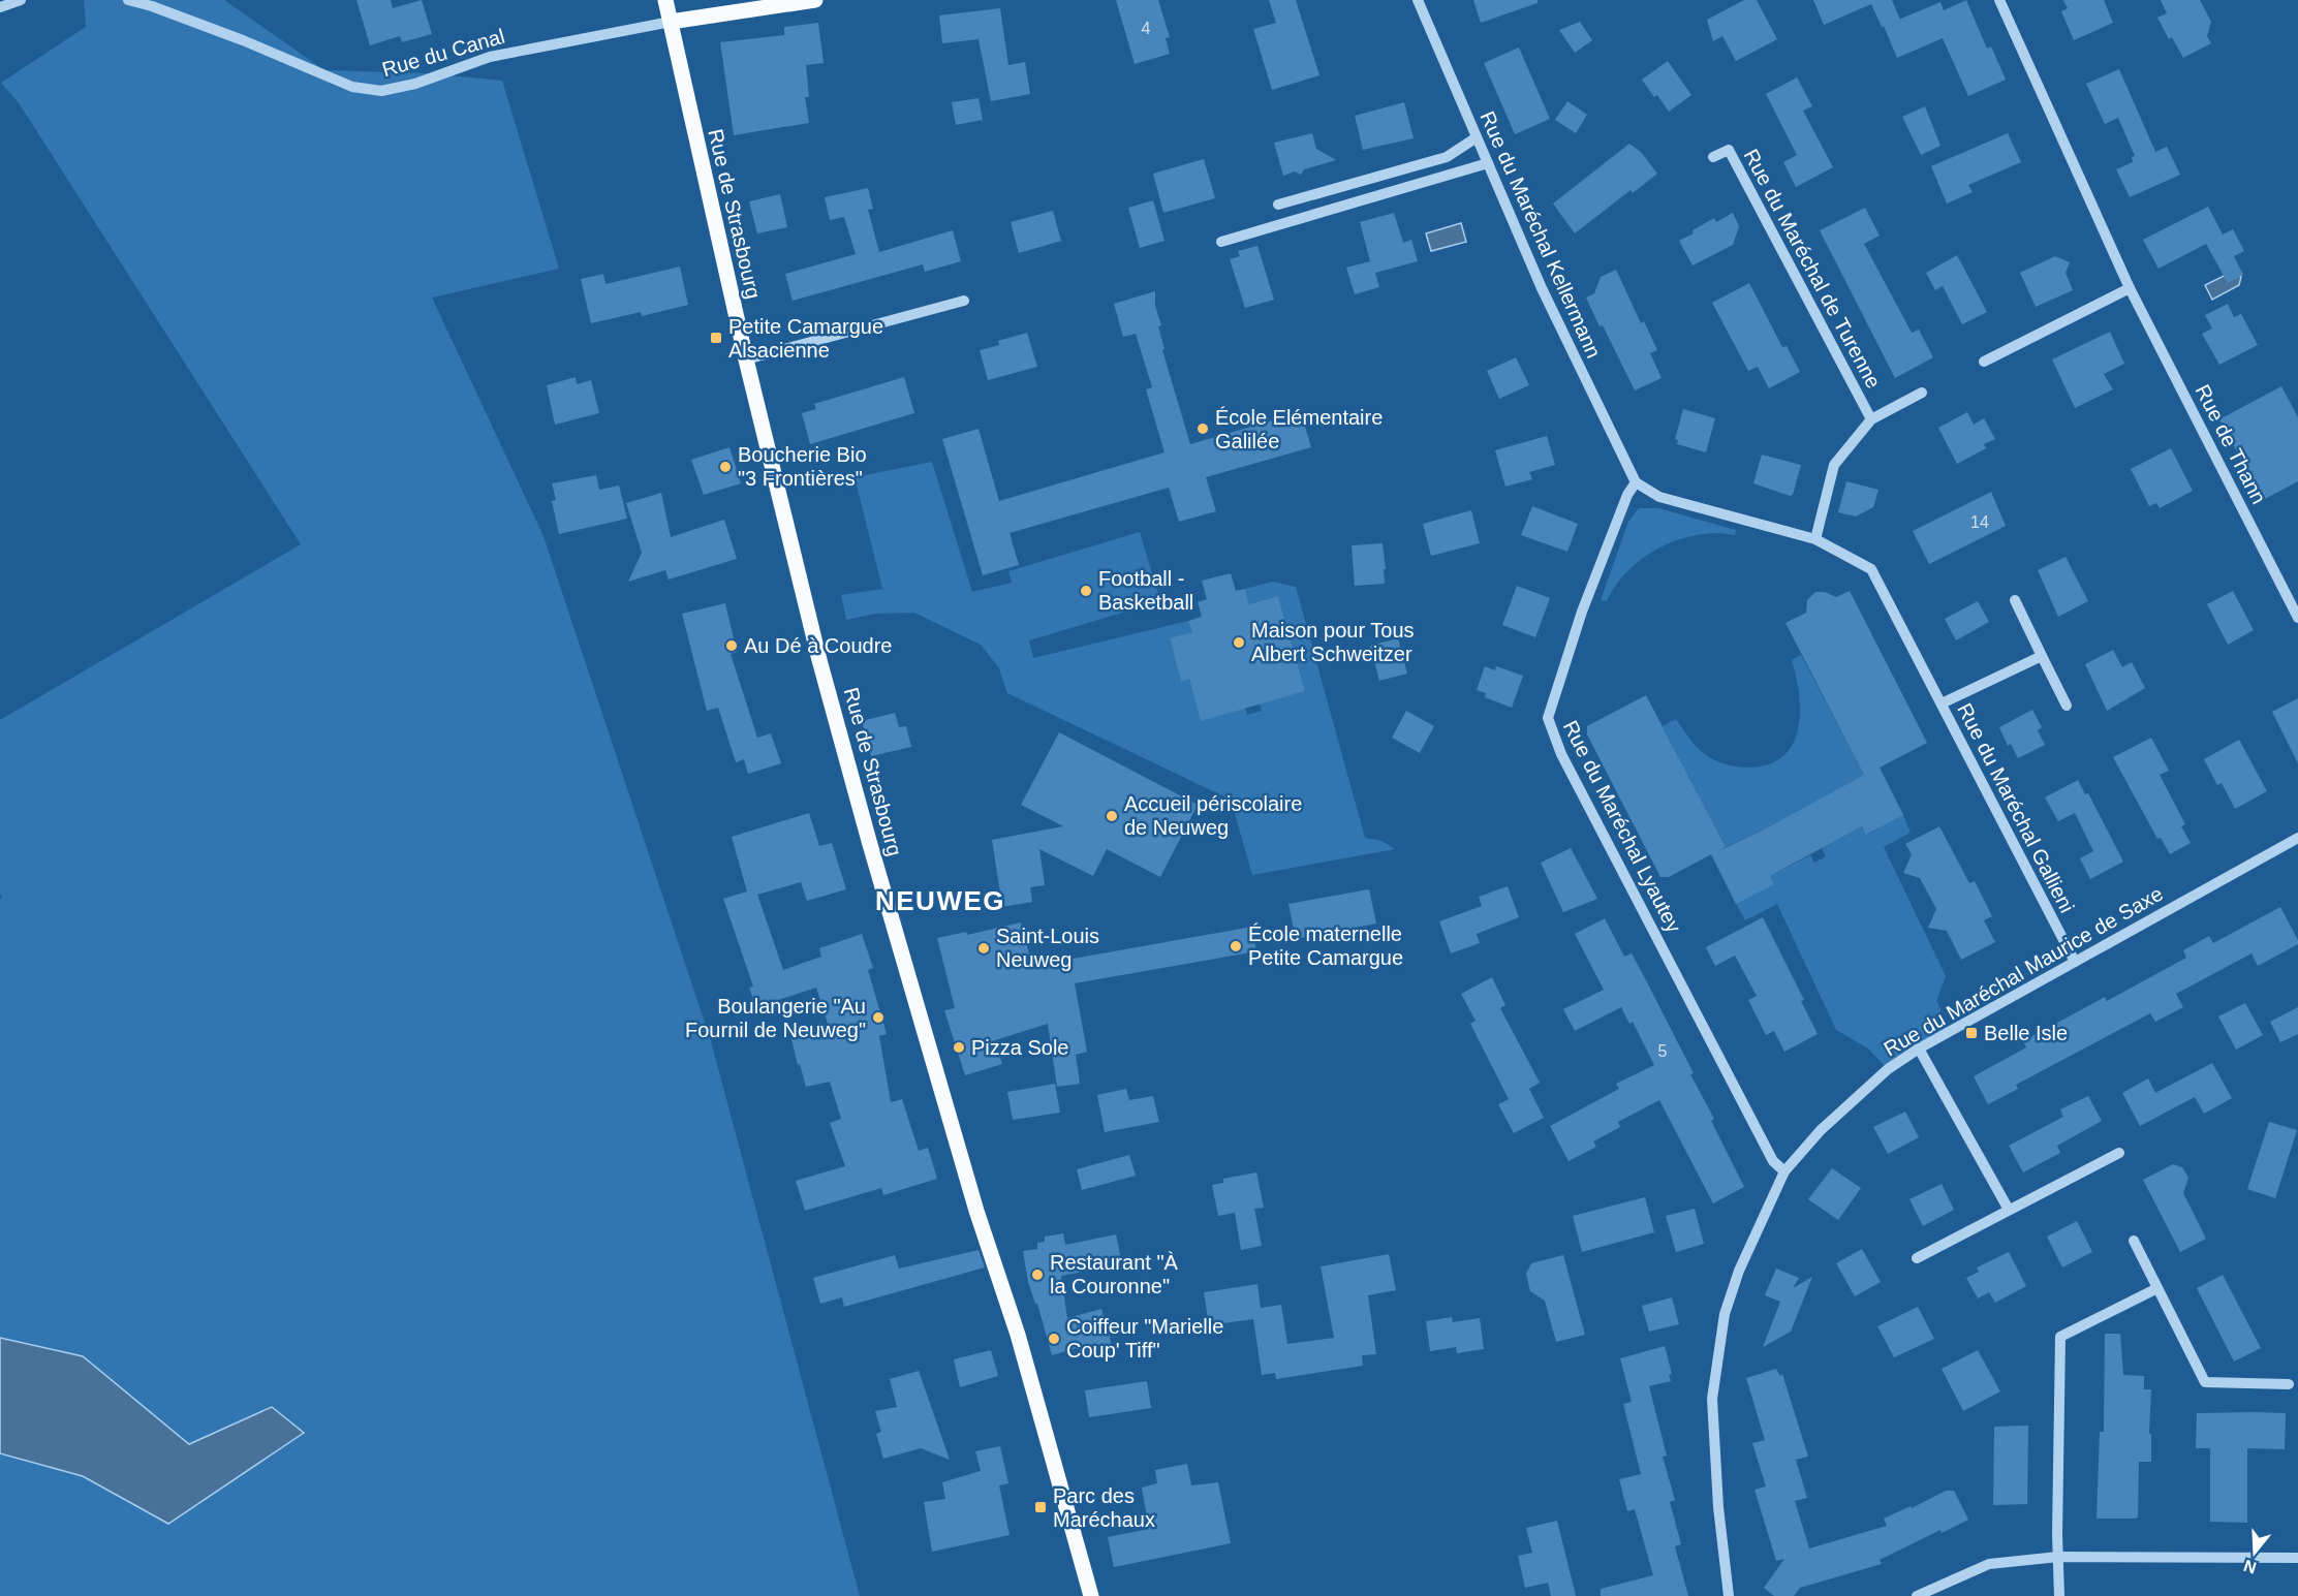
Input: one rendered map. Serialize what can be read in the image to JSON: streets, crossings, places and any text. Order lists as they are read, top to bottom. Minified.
{"streets":{"main road":["Rue de Strasbourg"],"street":["Rue du Canal","Rue du Maréchal Kellermann","Rue du Maréchal de Turenne","Rue de Thann","Rue du Maréchal Gallieni","Rue du Maréchal Lyautey","Rue du Maréchal Maurice de Saxe"]},"crossings":[["Rue du Canal","Rue de Strasbourg"],["Rue du Maréchal Kellermann","Rue du Maréchal Gallieni"],["Rue du Maréchal Kellermann","Rue du Maréchal Lyautey"],["Rue du Maréchal de Turenne","Rue du Maréchal Gallieni"],["Rue du Maréchal Gallieni","Rue du Maréchal Lyautey"],["Rue du Maréchal Gallieni","Rue du Maréchal Maurice de Saxe"],["Rue du Maréchal Lyautey","Rue du Maréchal Maurice de Saxe"]],"districts":["NEUWEG"],"places":{"transit":["Petite Camargue Alsacienne","Belle Isle","Parc des Maréchaux"],"other":["École Elémentaire Galilée","Boucherie Bio \"3 Frontières\"","Football - Basketball","Maison pour Tous Albert Schweitzer","Au Dé à Coudre","Accueil périscolaire de Neuweg","École maternelle Petite Camargue","Saint-Louis Neuweg","Boulangerie \"Au Fournil de Neuweg\"","Pizza Sole","Restaurant \"À la Couronne\"","Coiffeur \"Marielle Coup' Tiff\""]},"house_numbers":["4","14","5"],"north":"bottom"}
